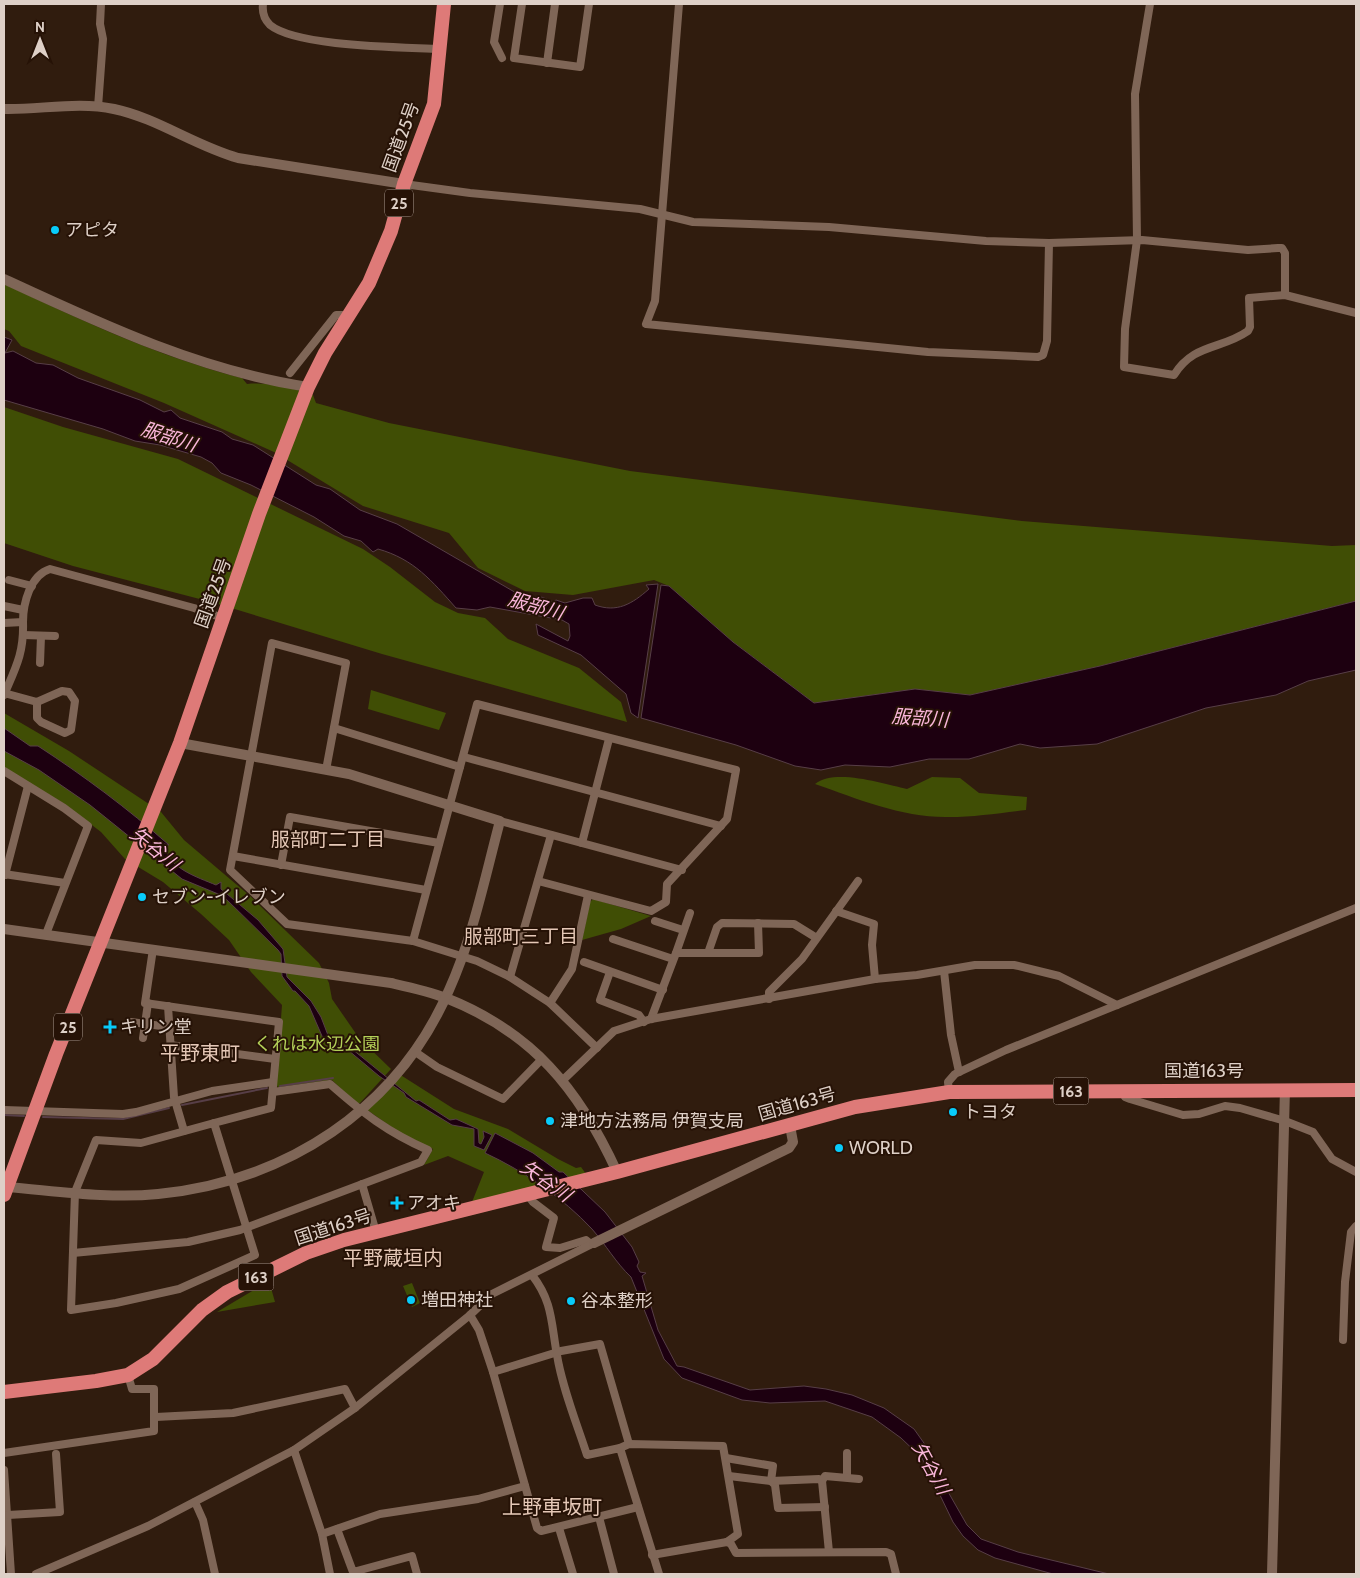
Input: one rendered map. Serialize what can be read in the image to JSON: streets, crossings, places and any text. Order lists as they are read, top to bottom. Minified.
{"streets":{"highway":["国道25号","25","国道163号","163"]},"districts":["服部町二丁目","服部町三丁目","平野東町","平野蔵垣内","上野車坂町"],"water":["服部川","矢谷川"],"parks":["くれは水辺公園"],"places":{"other":["アピタ","セブン-イレブン","トヨタ","津地方法務局 伊賀支局","WORLD","増田神社","谷本整形"],"health":["キリン堂","アオキ"]},"north":"top"}
